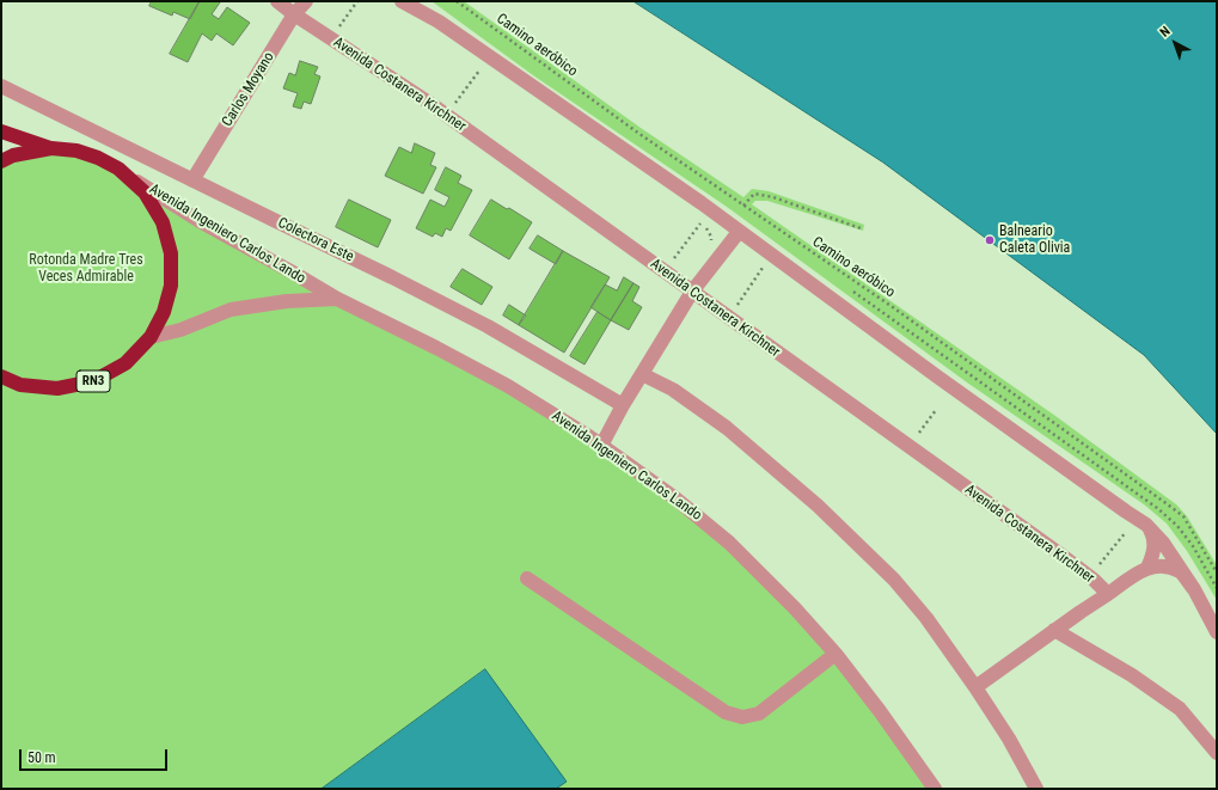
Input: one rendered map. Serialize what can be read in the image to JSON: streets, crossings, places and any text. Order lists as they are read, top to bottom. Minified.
{"streets":{"highway":["RN3"],"street":["Avenida Costanera Kirchner","Carlos Moyano","Avenida Ingeniero Carlos Lando","Colectora Este"],"path":["Camino aeróbico"]},"crossings":[["Avenida Costanera Kirchner","Carlos Moyano"],["Carlos Moyano","Colectora Este"],["Avenida Ingeniero Carlos Lando","RN3"]],"parks":["Rotonda Madre Tres Veces Admirable"],"places":["Balneario Caleta Olivia"],"scale_bar":"50 m","north":"top left"}
